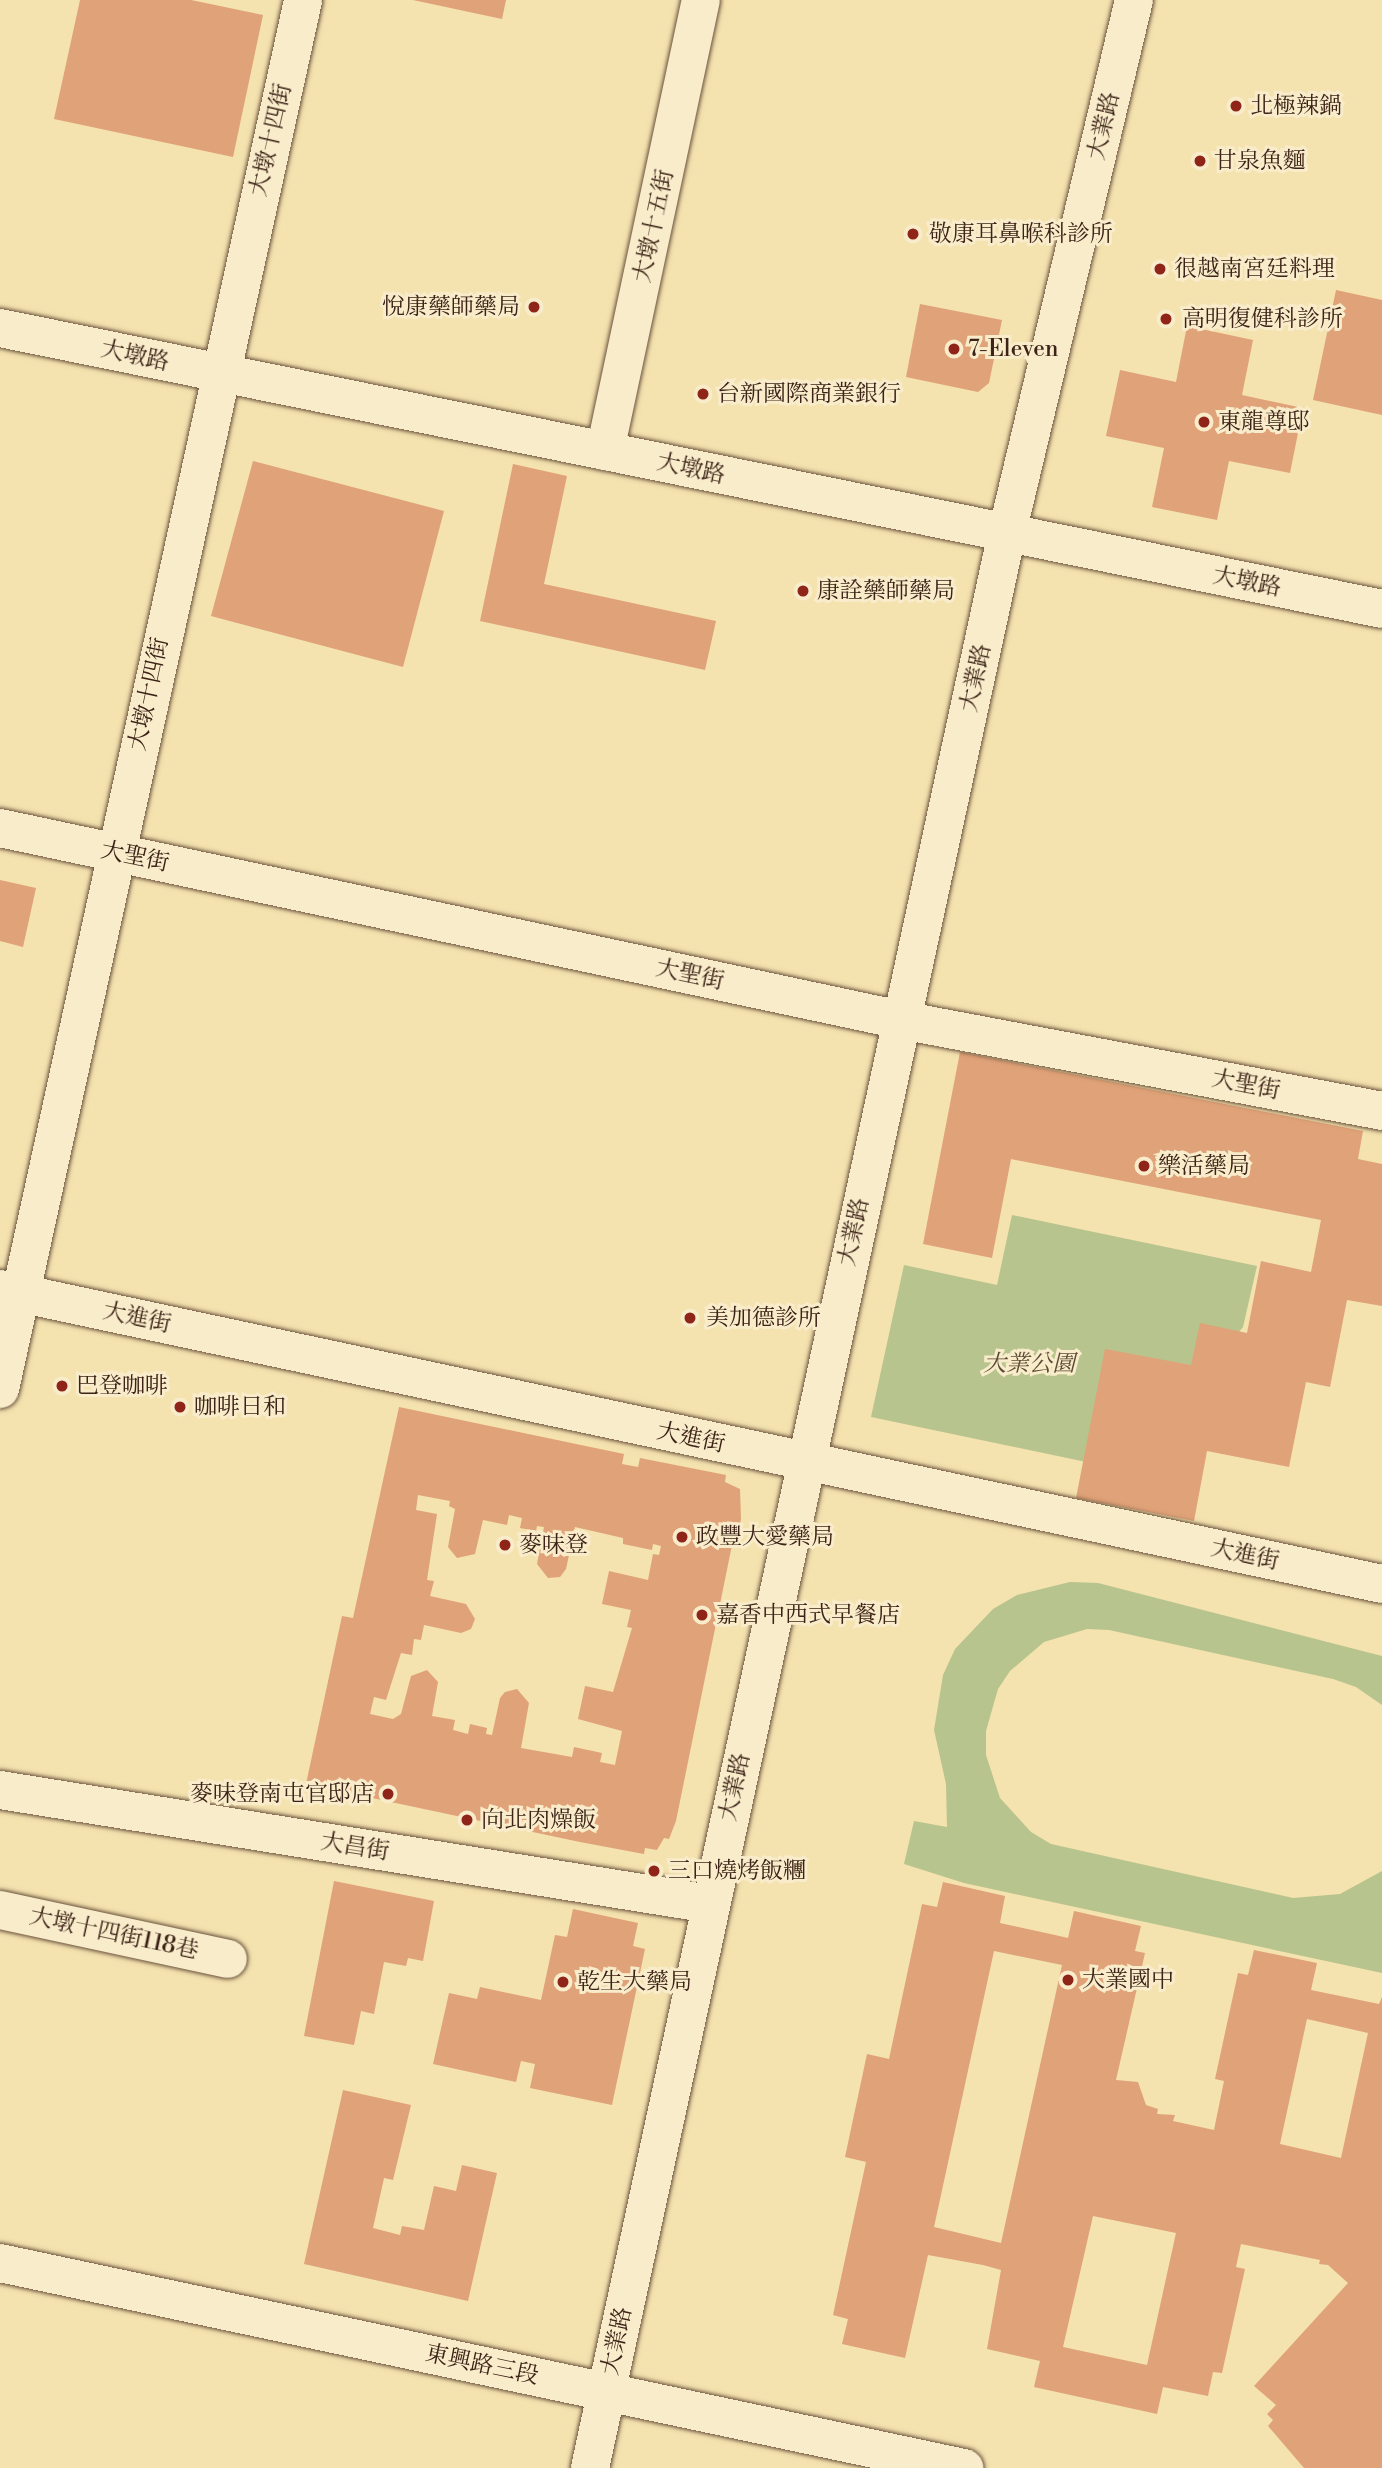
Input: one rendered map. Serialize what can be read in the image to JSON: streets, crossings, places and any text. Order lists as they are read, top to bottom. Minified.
{"streets":{"street":["大業路","大墩十四街","大墩十五街","大墩路","大聖街","大進街","大昌街","大墩十四街118巷","東興路三段"]},"crossings":[["大業路","大墩路"],["大業路","大聖街"],["大業路","大進街"],["大業路","大昌街"],["大業路","東興路三段"],["大墩十四街","大墩路"],["大墩十四街","大聖街"],["大墩十四街","大進街"],["大墩十五街","大墩路"]],"parks":["大業公園"],"places":["北極辣鍋","甘泉魚麵","敬康耳鼻喉科診所","很越南宮廷料理","悅康藥師藥局","高明復健科診所","7-Eleven","台新國際商業銀行","東龍尊邸","康詮藥師藥局","樂活藥局","美加德診所","巴登咖啡","咖啡日和","政豐大愛藥局","麥味登","嘉香中西式早餐店","麥味登南屯官邸店","向北肉燥飯","三口燒烤飯糰","大業國中","乾生大藥局"]}
